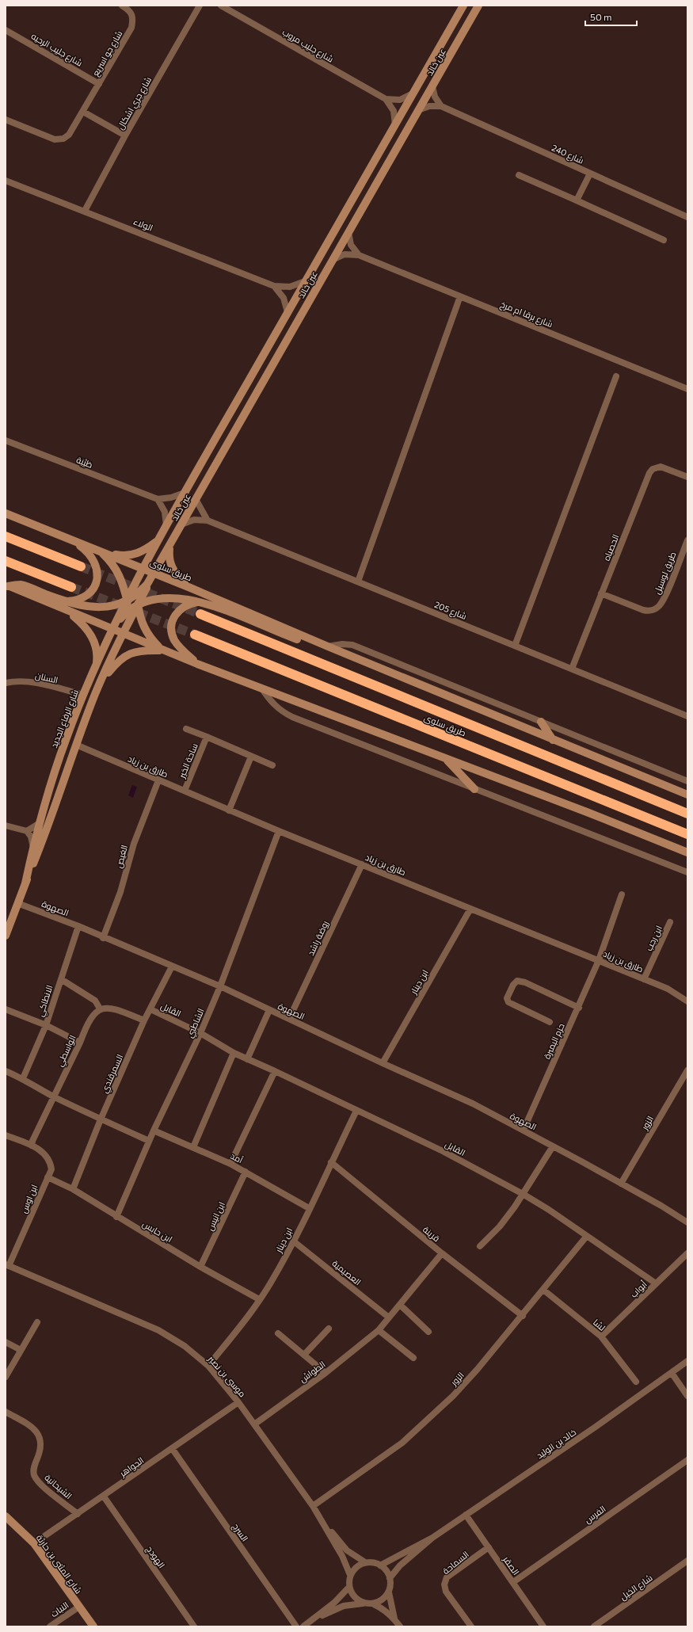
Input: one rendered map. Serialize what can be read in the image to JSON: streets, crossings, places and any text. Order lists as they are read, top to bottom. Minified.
{"streets":{"highway":["طريق سلوى"],"main road":["عين خالد","شارع الرفاع الجديد","شارع المثنى بن حارثة"],"street":["شارع جليب مروب","شارع جليب الرحيه","شارع جو اسريع","شارع جري اشكال","شارع 240","الولاء","شارع برقا ام مرخ","طَيْبَة","الحصباه","طريق لوسيل","شارع 205","السنان","ساحة الخير","طارق بن زياد","الغيص","الصهوة","روضة راشد","ابن رجب","ابن دينار","الانطاكي","القابل","الشاطبي","حزم البمبرة","الواسطي","السمرقندي","الزور","آمد","ابن اوس","ابن انيس","ابن حابس","قرينة","العصيمية","أبواب","لشا","الطواش","موسى بن نصير","خالد بن الوليد","الجواهر","الشيحانية","الفرس","السرج","الهودج","السماحة","الصقر","شارع الخيل","النبات"]},"crossings":[["شارع جليب مروب","عين خالد"],["شارع جليب الرحيه","شارع جو اسريع"],["عين خالد","شارع 240"],["عين خالد","الولاء"],["عين خالد","شارع برقا ام مرخ"],["عين خالد","طَيْبَة"],["عين خالد","طريق سلوى"],["عين خالد","شارع 205"],["عين خالد","شارع الرفاع الجديد"],["شارع جري اشكال","الولاء"],["الحصباه","طريق لوسيل"],["الحصباه","شارع 205"],["طريق سلوى","شارع الرفاع الجديد"],["السنان","شارع الرفاع الجديد"],["شارع الرفاع الجديد","طارق بن زياد"],["شارع الرفاع الجديد","الصهوة"],["ساحة الخير","طارق بن زياد"],["طارق بن زياد","الغيص"],["طارق بن زياد","روضة راشد"],["طارق بن زياد","ابن رجب"],["طارق بن زياد","ابن دينار"],["طارق بن زياد","الشاطبي"],["طارق بن زياد","حزم البمبرة"],["الغيص","الصهوة"],["الصهوة","روضة راشد"],["الصهوة","ابن دينار"],["الصهوة","الانطاكي"],["الصهوة","الشاطبي"],["الصهوة","حزم البمبرة"],["الصهوة","السمرقندي"],["الصهوة","الزور"],["ابن دينار","القابل"],["ابن دينار","آمد"],["ابن دينار","ابن حابس"],["ابن دينار","قرينة"],["ابن دينار","العصيمية"],["ابن دينار","موسى بن نصير"],["القابل","الشاطبي"],["القابل","السمرقندي"],["القابل","الزور"],["القابل","أبواب"],["الشاطبي","آمد"],["الشاطبي","ابن حابس"],["الواسطي","ابن اوس"],["السمرقندي","ابن حابس"],["الزور","قرينة"],["الزور","لشا"],["الزور","موسى بن نصير"],["آمد","ابن انيس"],["ابن اوس","ابن حابس"],["ابن اوس","موسى بن نصير"],["ابن انيس","ابن حابس"],["قرينة","الطواش"],["العصيمية","الطواش"],["أبواب","لشا"],["الطواش","موسى بن نصير"],["موسى بن نصير","خالد بن الوليد"],["موسى بن نصير","الجواهر"],["خالد بن الوليد","الصقر"],["الجواهر","الشيحانية"],["الجواهر","السرج"],["الجواهر","الهودج"],["الجواهر","شارع المثنى بن حارثة"],["الفرس","الصقر"],["السماحة","الصقر"],["شارع المثنى بن حارثة","النبات"]],"scale_bar":"50 m"}
